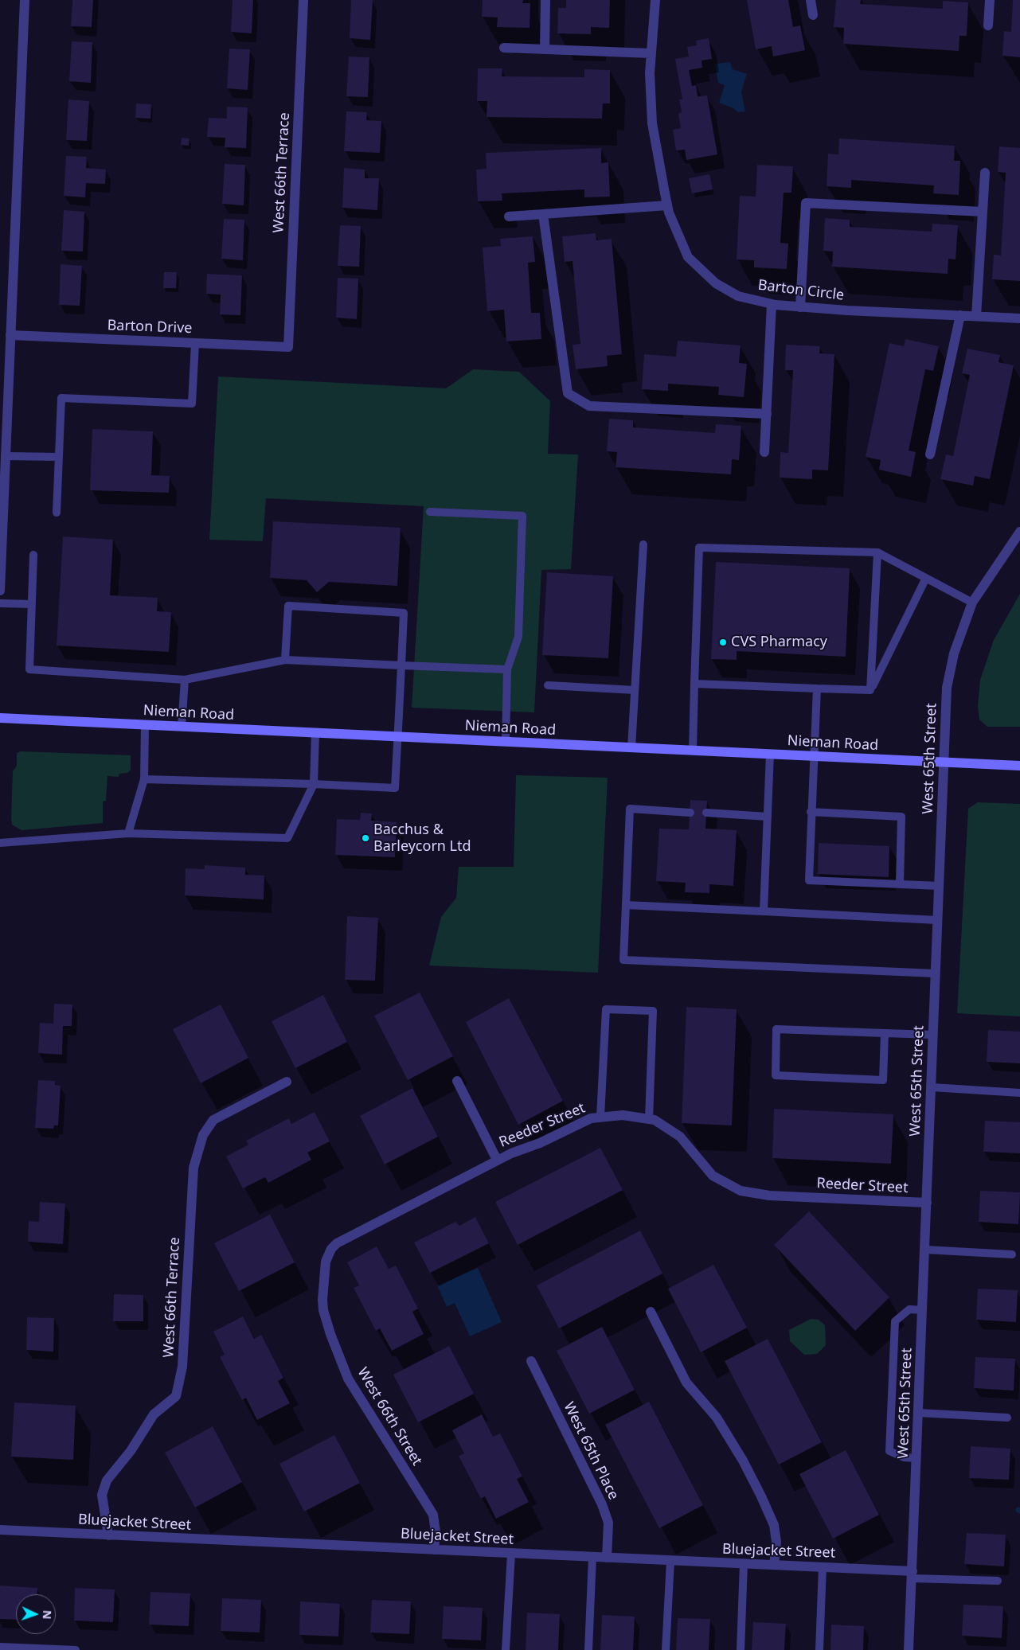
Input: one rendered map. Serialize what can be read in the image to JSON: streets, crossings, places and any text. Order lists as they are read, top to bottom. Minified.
{"streets":{"main road":["Nieman Road"],"street":["West 66th Terrace","Barton Circle","Barton Drive","West 65th Street","Reeder Street","West 66th Street","West 65th Place","Bluejacket Street"]},"crossings":[["West 66th Terrace","Barton Drive"],["West 66th Terrace","Bluejacket Street"],["Nieman Road","West 65th Street"],["West 65th Street","Reeder Street"],["West 65th Street","Bluejacket Street"],["Reeder Street","West 66th Street"],["West 66th Street","Bluejacket Street"],["West 65th Place","Bluejacket Street"]],"places":["CVS Pharmacy","Bacchus & Barleycorn Ltd"],"north":"right"}
